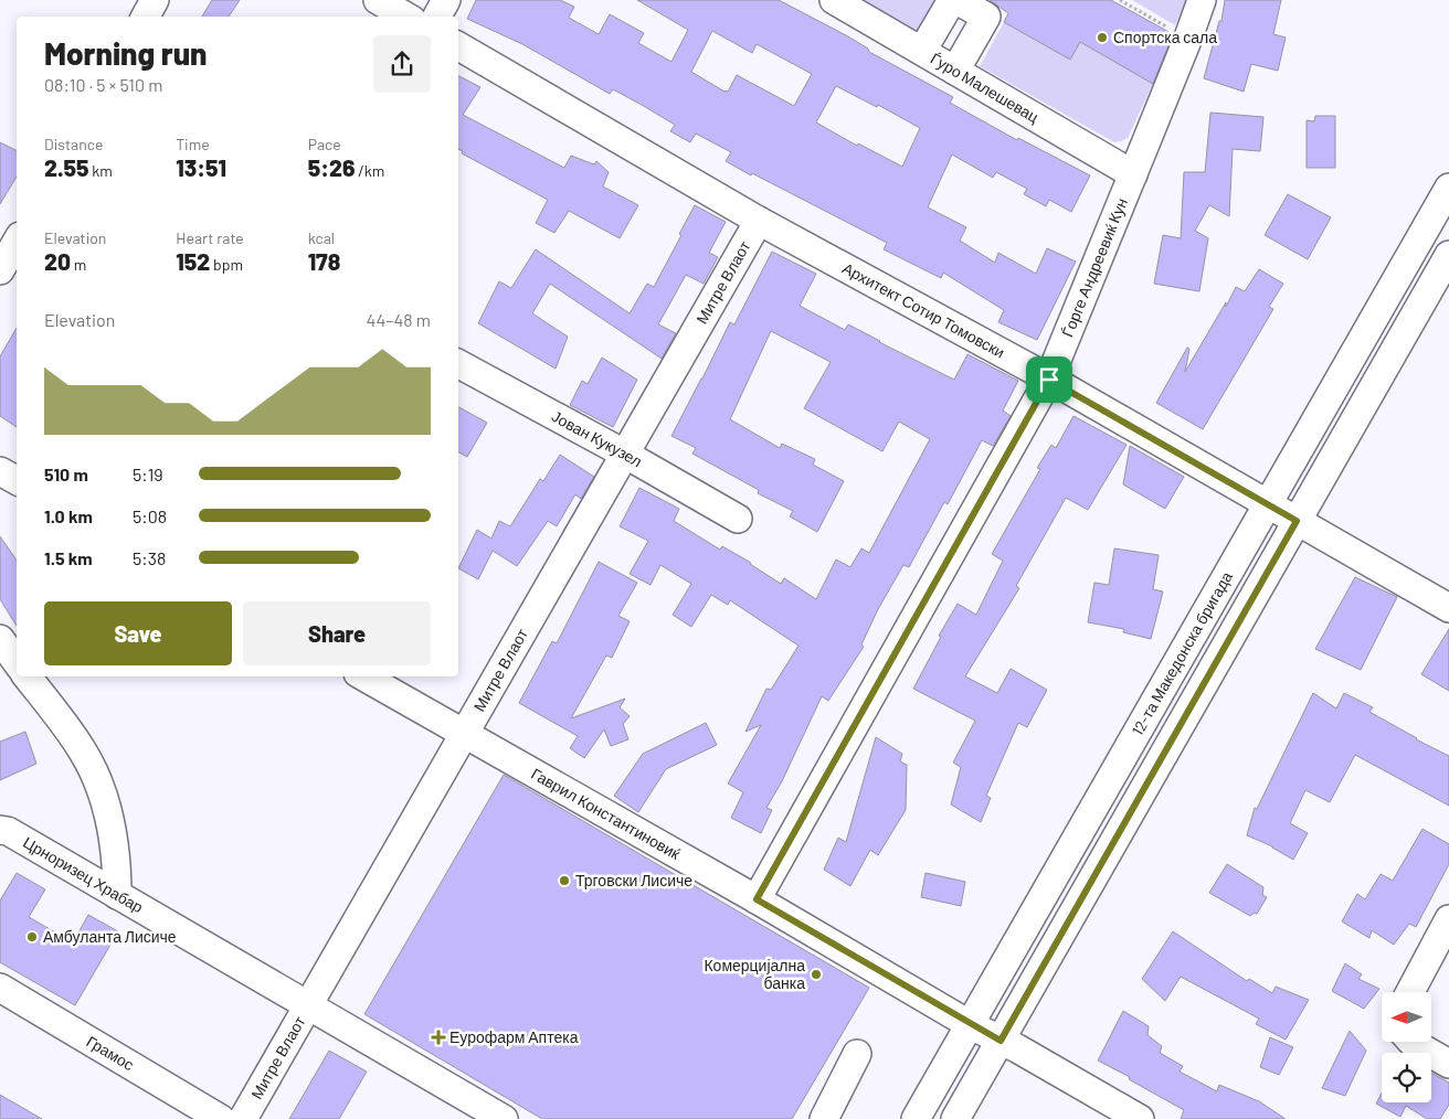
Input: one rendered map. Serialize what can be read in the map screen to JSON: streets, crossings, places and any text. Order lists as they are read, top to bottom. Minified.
{"streets":{"street":["Ѓуро Малешевац","Ѓорге Андреевиќ Кун","Митре Влаот","Архитект Сотир Томовски","Јован Кукузел","12-та Македонска бригада","Гаврил Константиновиќ","Црноризец Храбар","Грамос"]},"crossings":[["Ѓуро Малешевац","Ѓорге Андреевиќ Кун"],["Ѓорге Андреевиќ Кун","Архитект Сотир Томовски"],["Ѓорге Андреевиќ Кун","Гаврил Константиновиќ"],["Митре Влаот","Архитект Сотир Томовски"],["Митре Влаот","Јован Кукузел"],["Митре Влаот","Гаврил Константиновиќ"],["Митре Влаот","Црноризец Храбар"],["Архитект Сотир Томовски","12-та Македонска бригада"],["12-та Македонска бригада","Гаврил Константиновиќ"]],"places":{"other":["Спортска сала","Трговски Лисиче","Амбуланта Лисиче","Комерцијална банка"],"health":["Еурофарм Аптека"]},"north":"left","page":{"heading":["Morning run","08:10 · 5 × 510 m"],"stats":[["Distance","2.55 km"],["Time","13:51"],["Pace","5:26 /km"],["Elevation","20 m"],["Heart rate","152 bpm"],["kcal","178"]],"chart":["Elevation","44–48 m"],"list":[{"name":"510 m","note":"5:19"},{"name":"1.0 km","note":"5:08"},{"name":"1.5 km","note":"5:38"}],"buttons":["Save","Share"]}}
